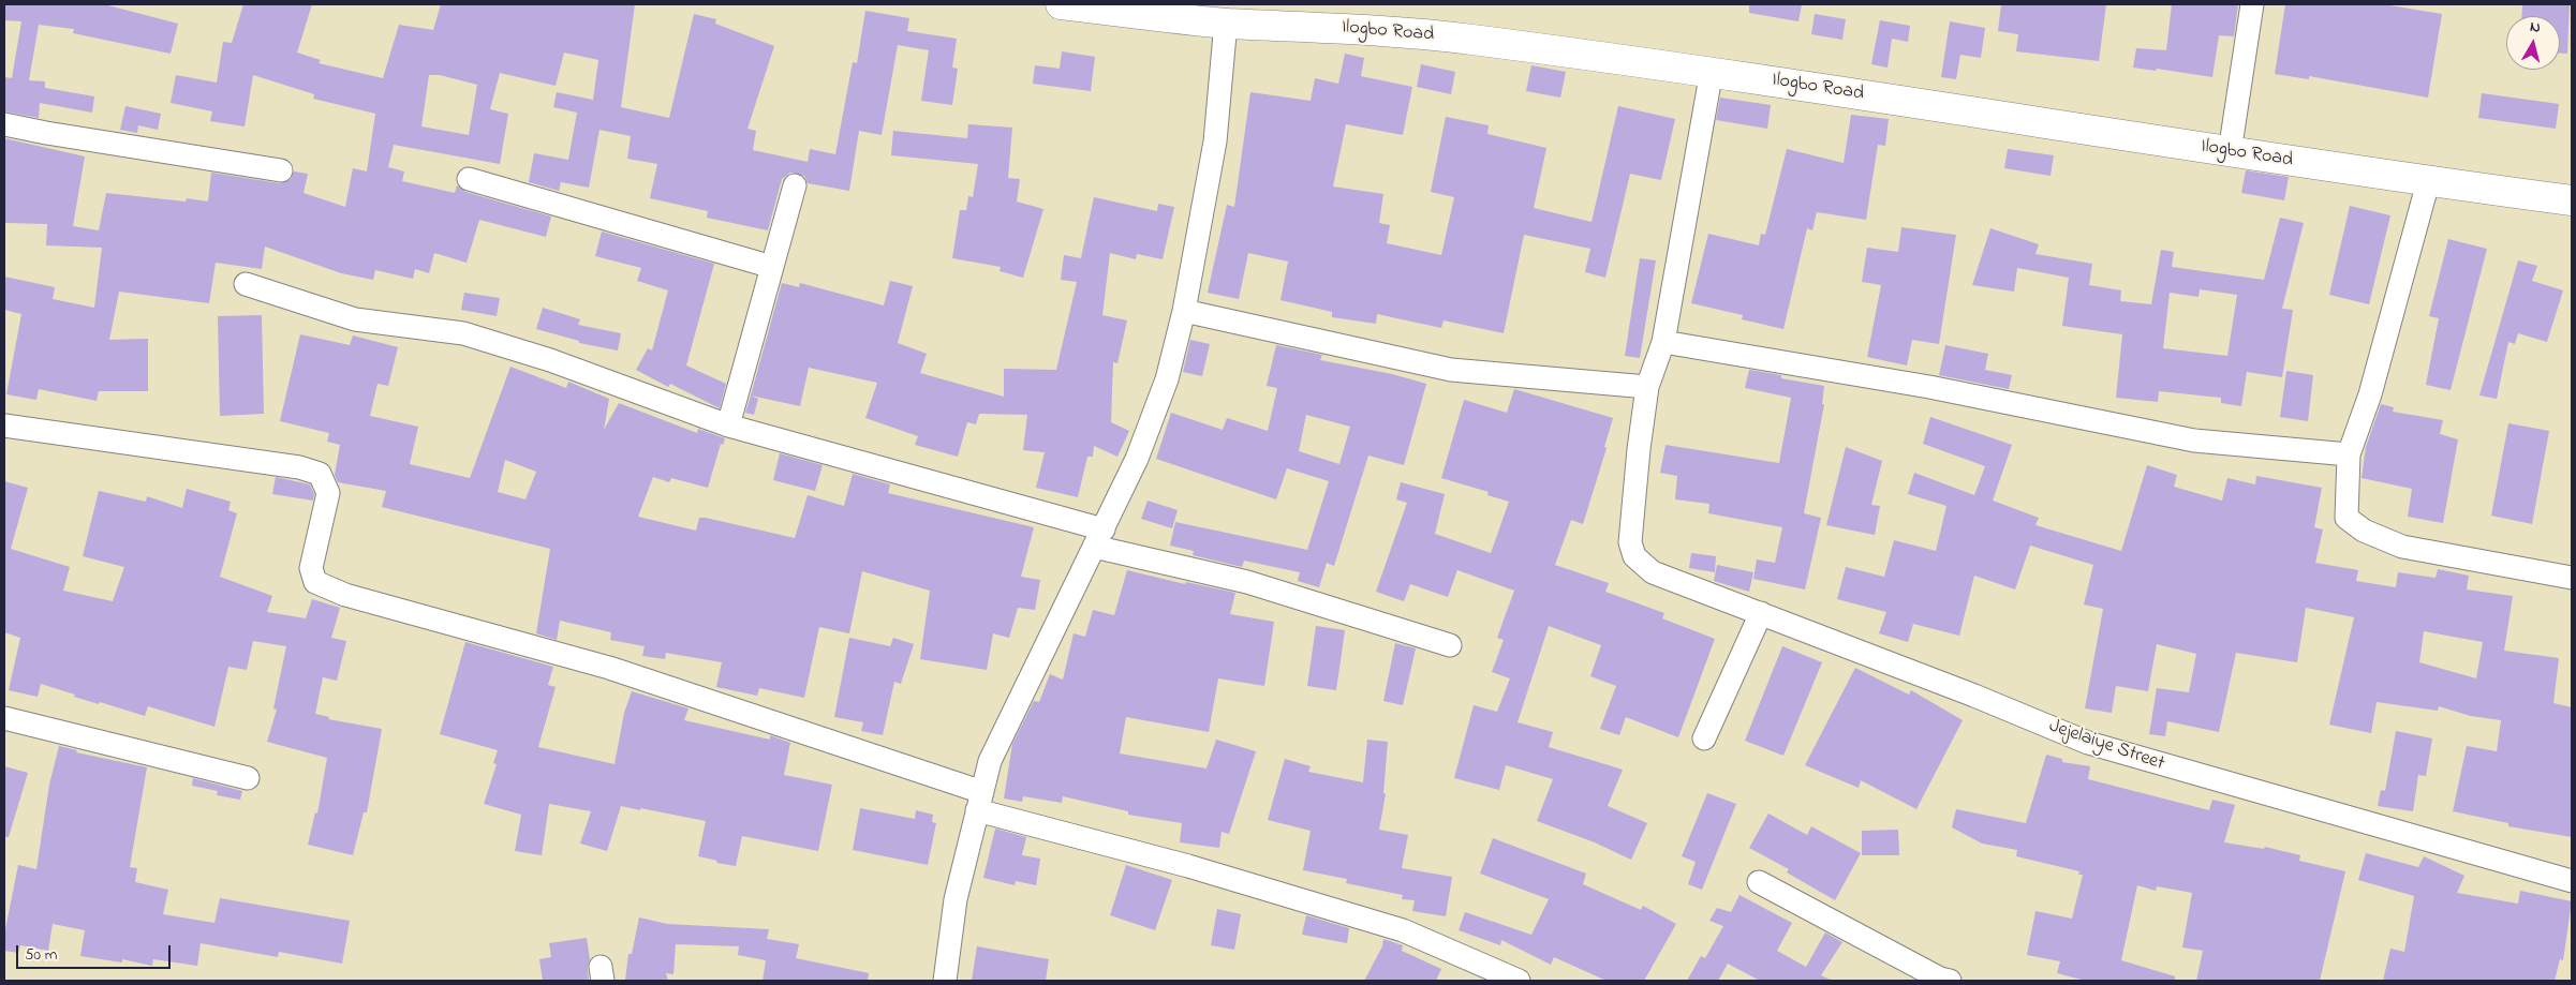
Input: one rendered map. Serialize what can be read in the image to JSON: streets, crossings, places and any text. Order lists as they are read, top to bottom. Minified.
{"streets":{"main road":["Ilogbo Road"],"street":["Jejelaiye Street"]},"scale_bar":"50 m","north":"top"}
